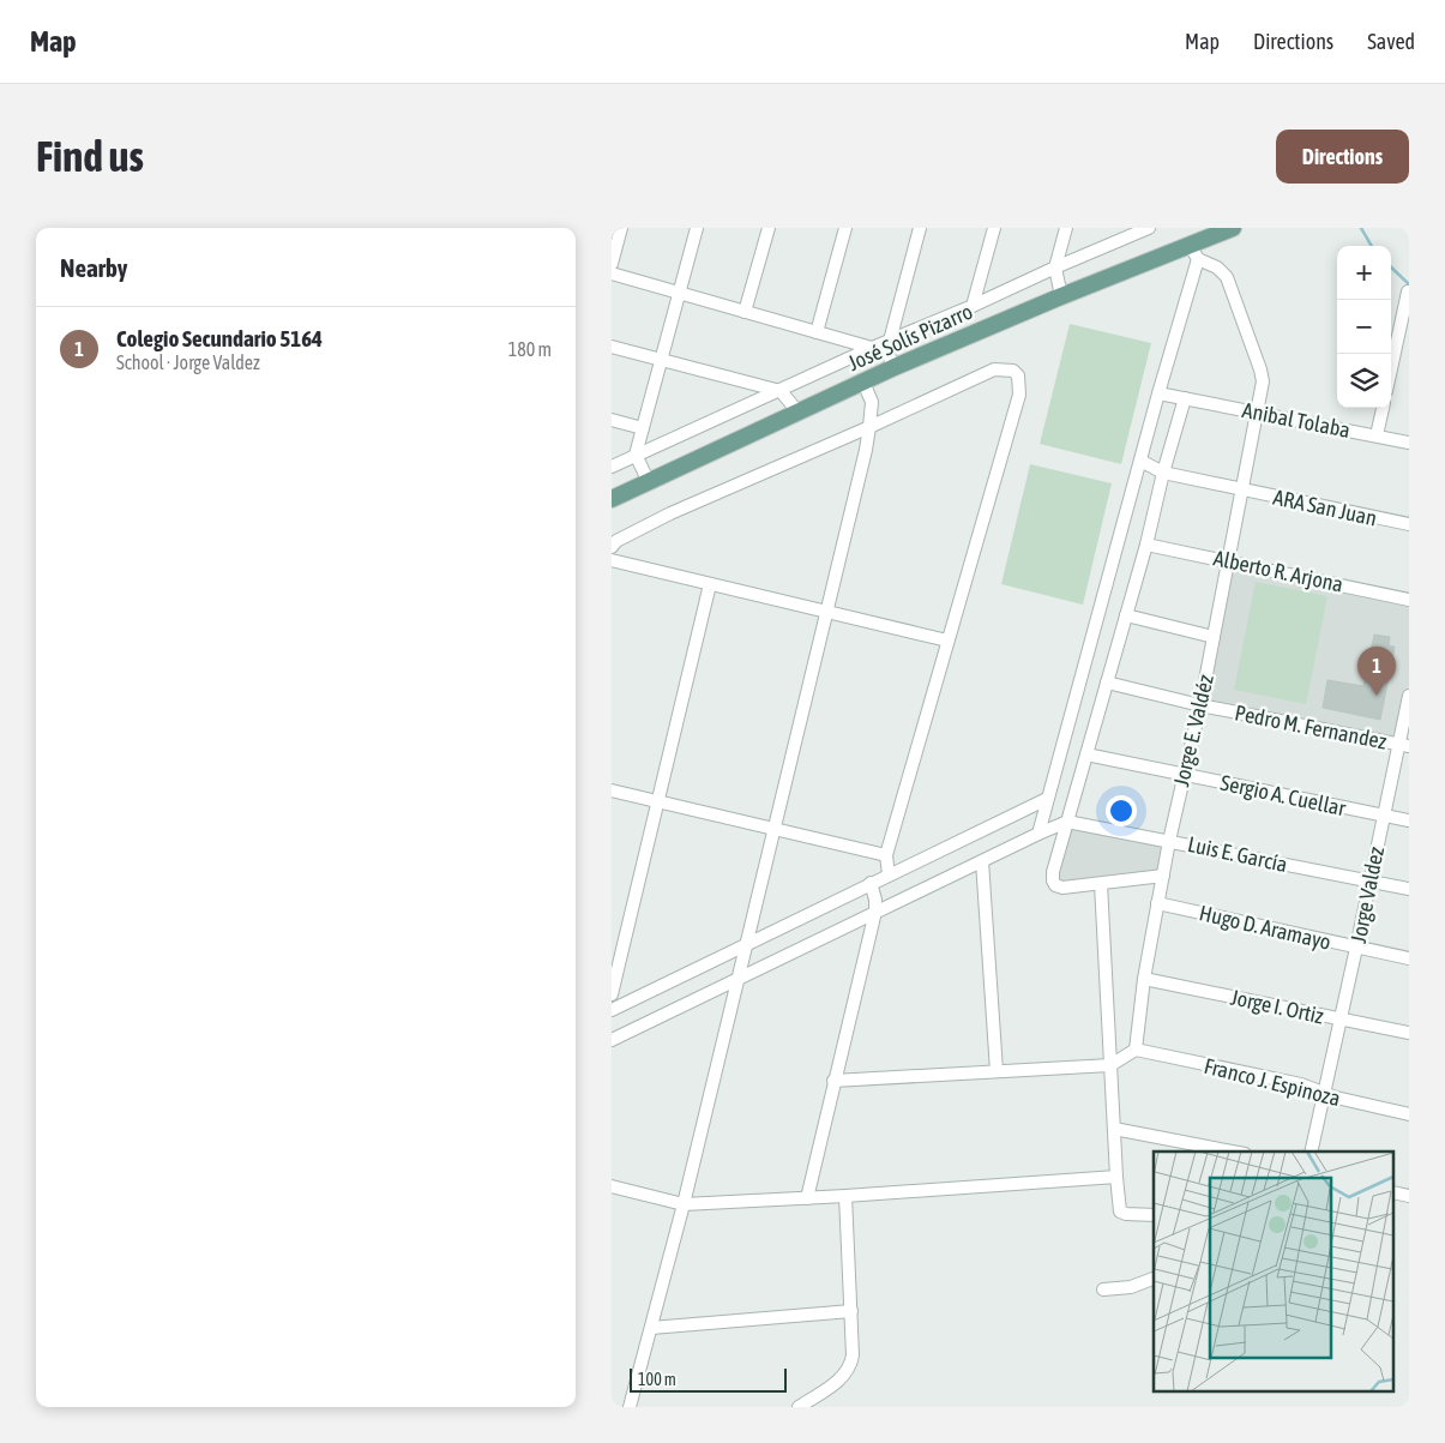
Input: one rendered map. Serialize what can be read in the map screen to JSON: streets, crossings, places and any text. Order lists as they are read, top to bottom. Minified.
{"streets":{"main road":["José Solís Pizarro"],"street":["Anibal Tolaba","ARA San Juan","Alberto R. Arjona","Pedro M. Fernandez","Jorge E. Valdéz","Sergio A. Cuellar","Luis E. García","Jorge Valdez","Hugo D. Aramayo","Jorge I. Ortiz","Franco J. Espinoza"]},"crossings":[["José Solís Pizarro","Jorge E. Valdéz"],["Anibal Tolaba","Jorge E. Valdéz"],["ARA San Juan","Jorge E. Valdéz"],["Alberto R. Arjona","Jorge E. Valdéz"],["Pedro M. Fernandez","Jorge E. Valdéz"],["Pedro M. Fernandez","Jorge Valdez"],["Jorge E. Valdéz","Sergio A. Cuellar"],["Jorge E. Valdéz","Luis E. García"],["Jorge E. Valdéz","Hugo D. Aramayo"],["Jorge E. Valdéz","Jorge I. Ortiz"],["Jorge E. Valdéz","Franco J. Espinoza"],["Sergio A. Cuellar","Jorge Valdez"],["Luis E. García","Jorge Valdez"],["Jorge Valdez","Hugo D. Aramayo"],["Jorge Valdez","Jorge I. Ortiz"],["Jorge Valdez","Franco J. Espinoza"]],"scale_bar":"100 m","page":{"header":"Map","nav":["Map","Directions","Saved"],"buttons":"Directions","title":"Find us","heading":"Nearby","map_buttons":["+","−"],"list":[{"mark":"1","name":"Colegio Secundario 5164","note":"School · Jorge Valdez","value":"180 m"}],"pins":"1","scale":"100 m"}}
